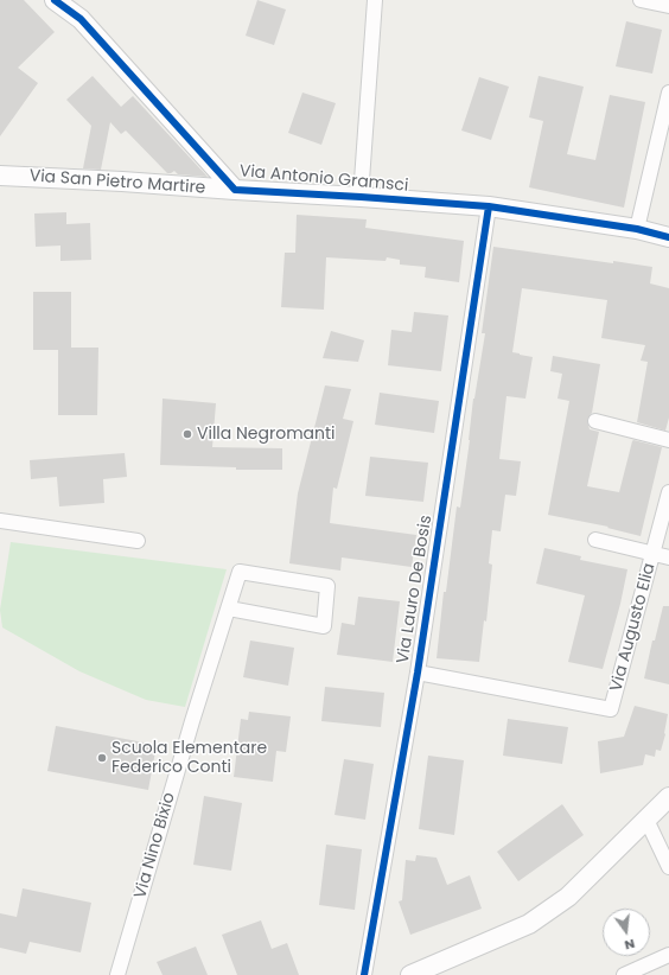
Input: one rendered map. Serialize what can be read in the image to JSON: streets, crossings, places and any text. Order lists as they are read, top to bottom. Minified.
{"streets":{"street":["Via Antonio Gramsci","Via San Pietro Martire","Via Lauro De Bosis","Via Augusto Elia","Via Nino Bixio"]},"crossings":[["Via Antonio Gramsci","Via San Pietro Martire"],["Via Antonio Gramsci","Via Lauro De Bosis"],["Via Lauro De Bosis","Via Augusto Elia"]],"places":["Villa Negromanti","Scuola Elementare Federico Conti"],"north":"bottom"}
